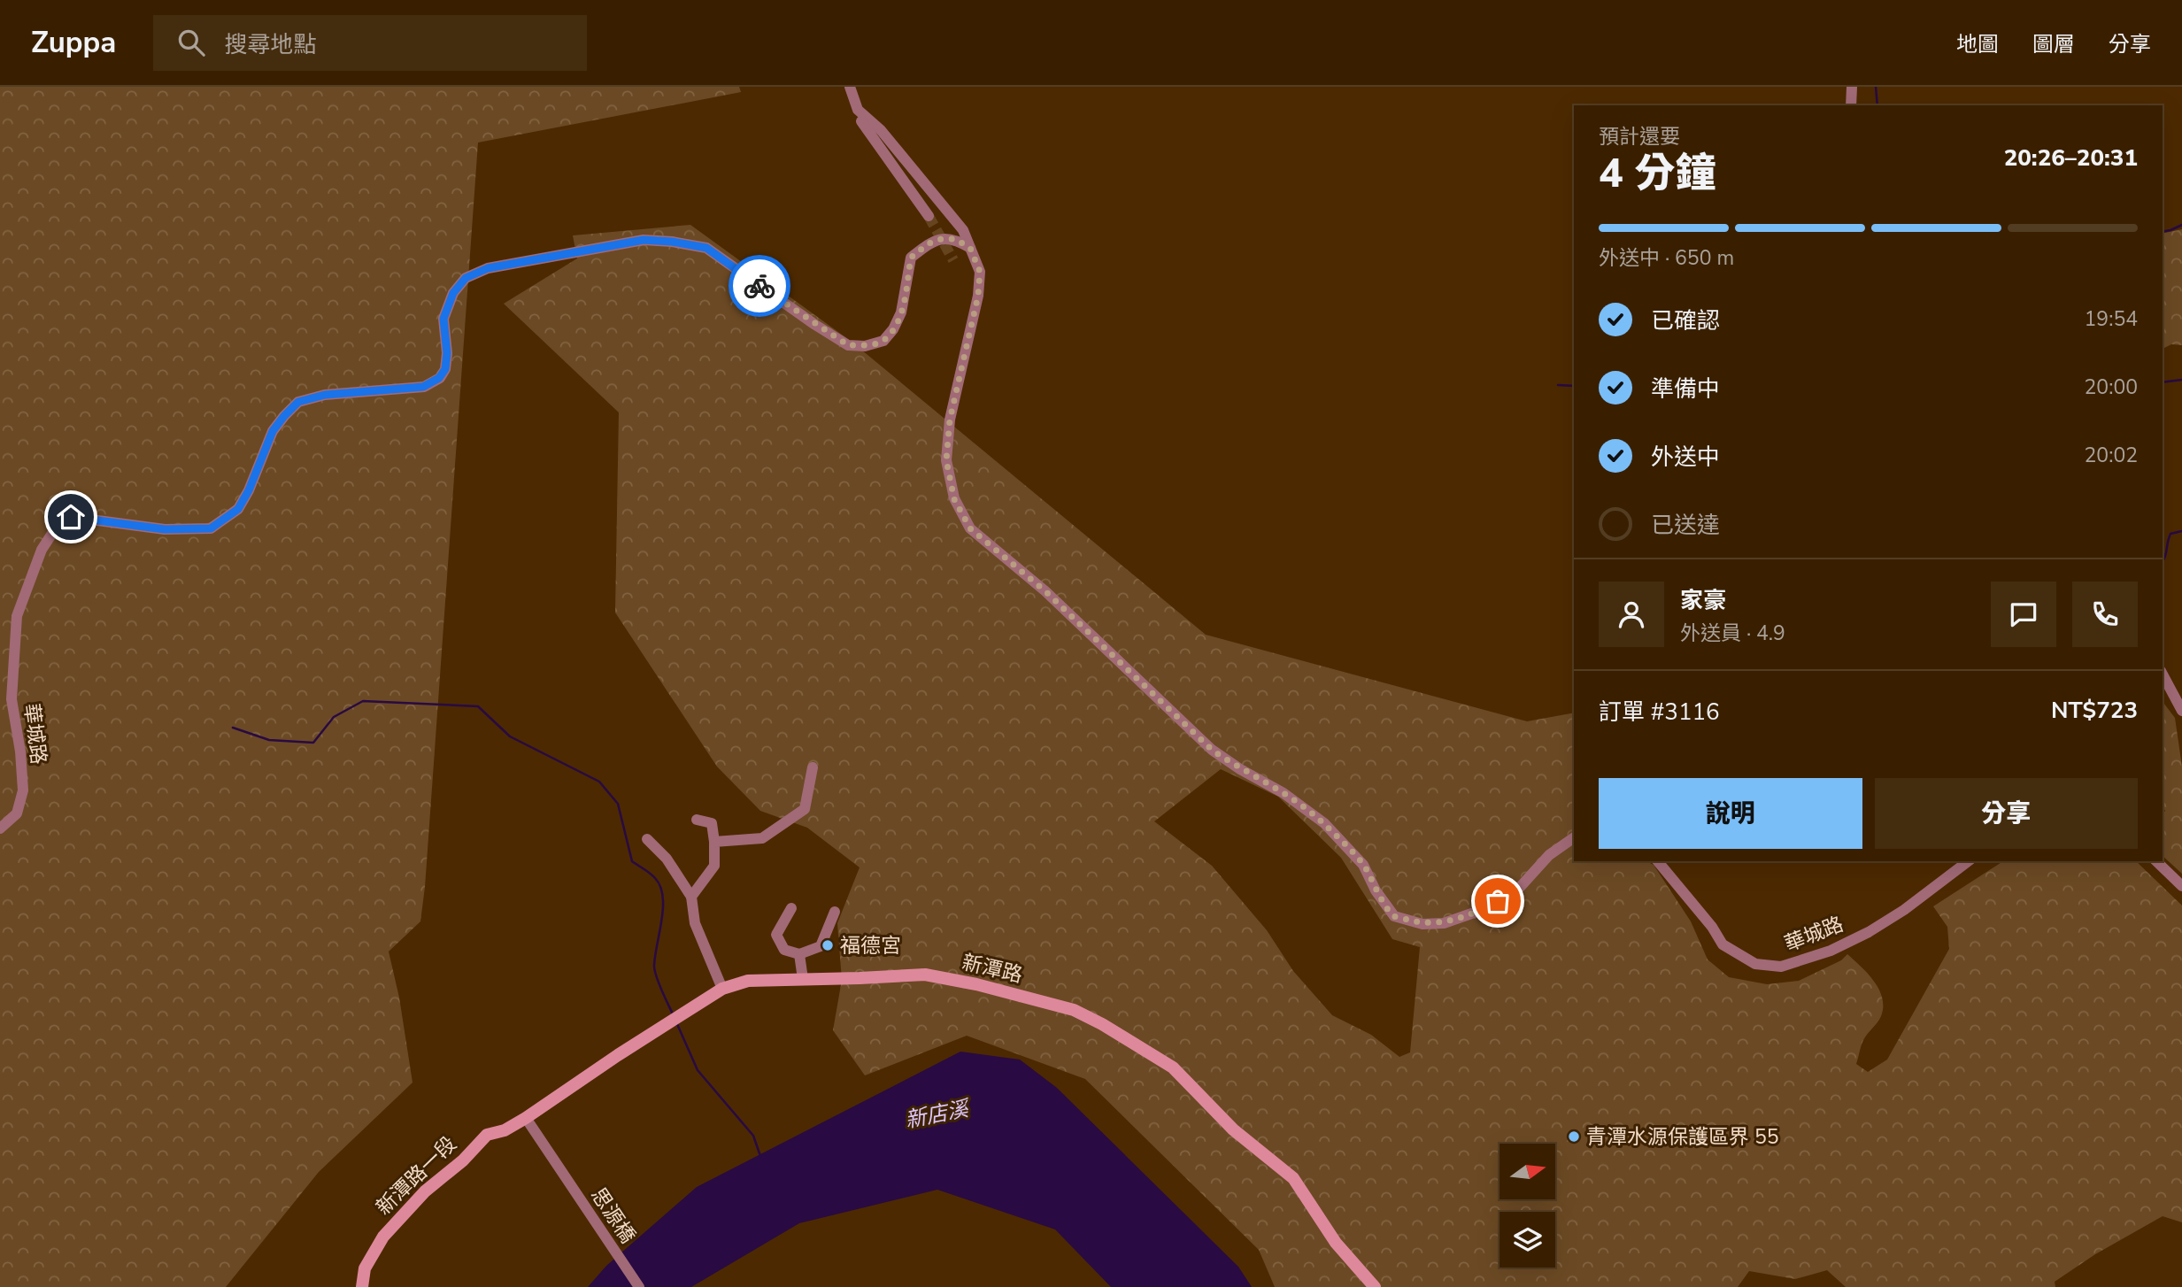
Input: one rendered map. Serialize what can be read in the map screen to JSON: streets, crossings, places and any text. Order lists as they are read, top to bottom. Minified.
{"streets":{"street":["華城路","新潭路","新潭路一段","思源橋"]},"crossings":[["新潭路","新潭路一段"],["新潭路","思源橋"],["新潭路一段","思源橋"]],"water":["新店溪"],"places":["福德宮","青潭水源保護區界 55"],"north":"right","page":{"header":"Zuppa","search":"搜尋地點","nav":["地圖","圖層","分享"],"heading":["4 分鐘","預計還要","20:26–20:31"],"panel":["家豪","外送員 · 4.9","訂單 #3116","NT$723"],"bar":"外送中 · 650 m","list":[["已確認","19:54"],["準備中","20:00"],["外送中","20:02"],"已送達"],"buttons":["說明","分享"]}}
